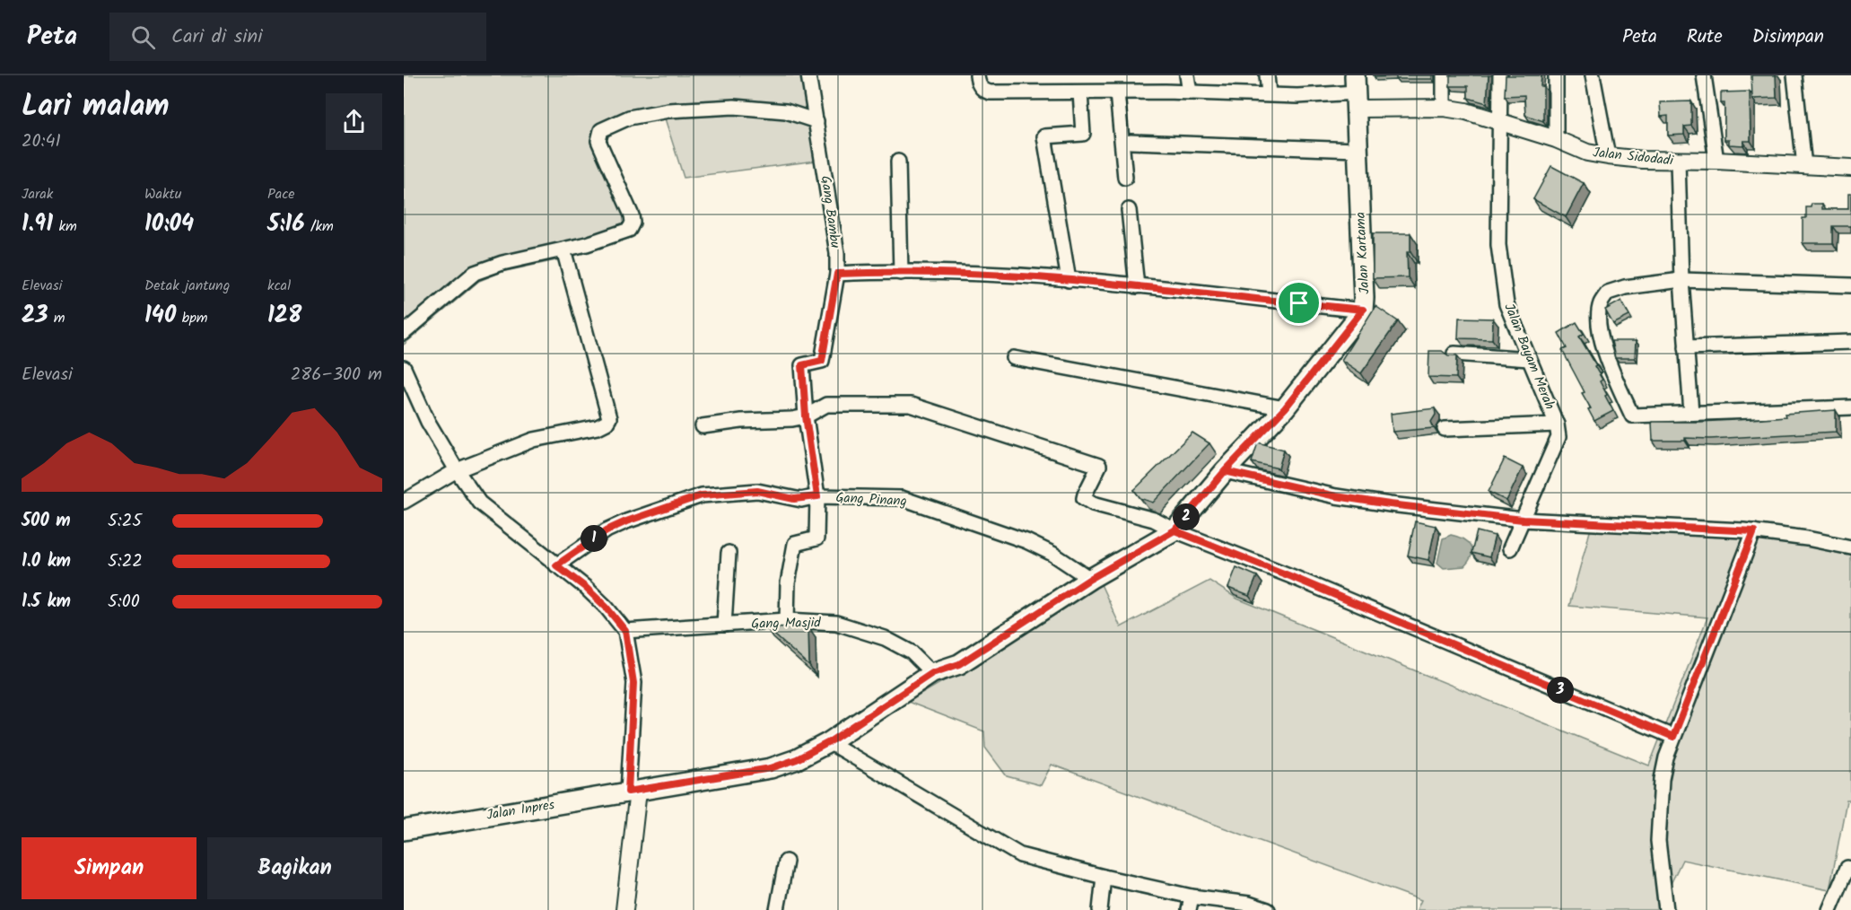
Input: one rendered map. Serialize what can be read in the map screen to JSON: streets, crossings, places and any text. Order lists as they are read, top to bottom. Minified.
{"streets":{"main road":["Jalan Kartama","Jalan Inpres"],"street":["Jalan Sidodadi","Gang Bambu","Jalan Bayam Merah","Gang Pinang","Gang Masjid"]},"crossings":[["Jalan Sidodadi","Jalan Kartama"],["Jalan Sidodadi","Jalan Bayam Merah"],["Jalan Kartama","Gang Pinang"],["Jalan Kartama","Gang Masjid"],["Jalan Kartama","Jalan Inpres"]],"page":{"header":"Peta","search":"Cari di sini","nav":["Peta","Rute","Disimpan"],"heading":["Lari malam","20:41"],"stats":[["Jarak","1.91 km"],["Waktu","10:04"],["Pace","5:16 /km"],["Elevasi","23 m"],["Detak jantung","140 bpm"],["kcal","128"]],"chart":["Elevasi","286–300 m"],"list":[{"name":"500 m","note":"5:25"},{"name":"1.0 km","note":"5:22"},{"name":"1.5 km","note":"5:00"}],"pins":["2","1","3"],"buttons":["Simpan","Bagikan"]}}
